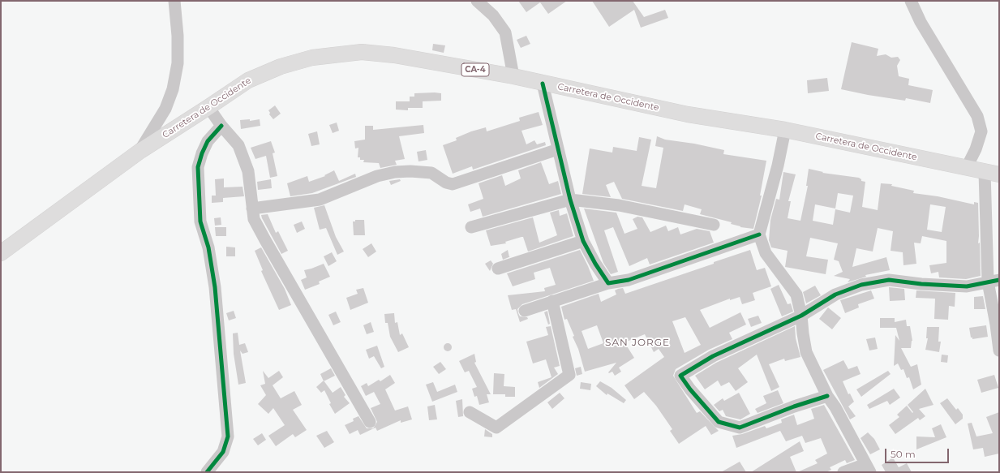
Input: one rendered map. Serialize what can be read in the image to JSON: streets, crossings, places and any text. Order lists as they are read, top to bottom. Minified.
{"streets":{"main road":["CA-4","Carretera de Occidente"]},"districts":["SAN JORGE"],"scale_bar":"50 m"}
